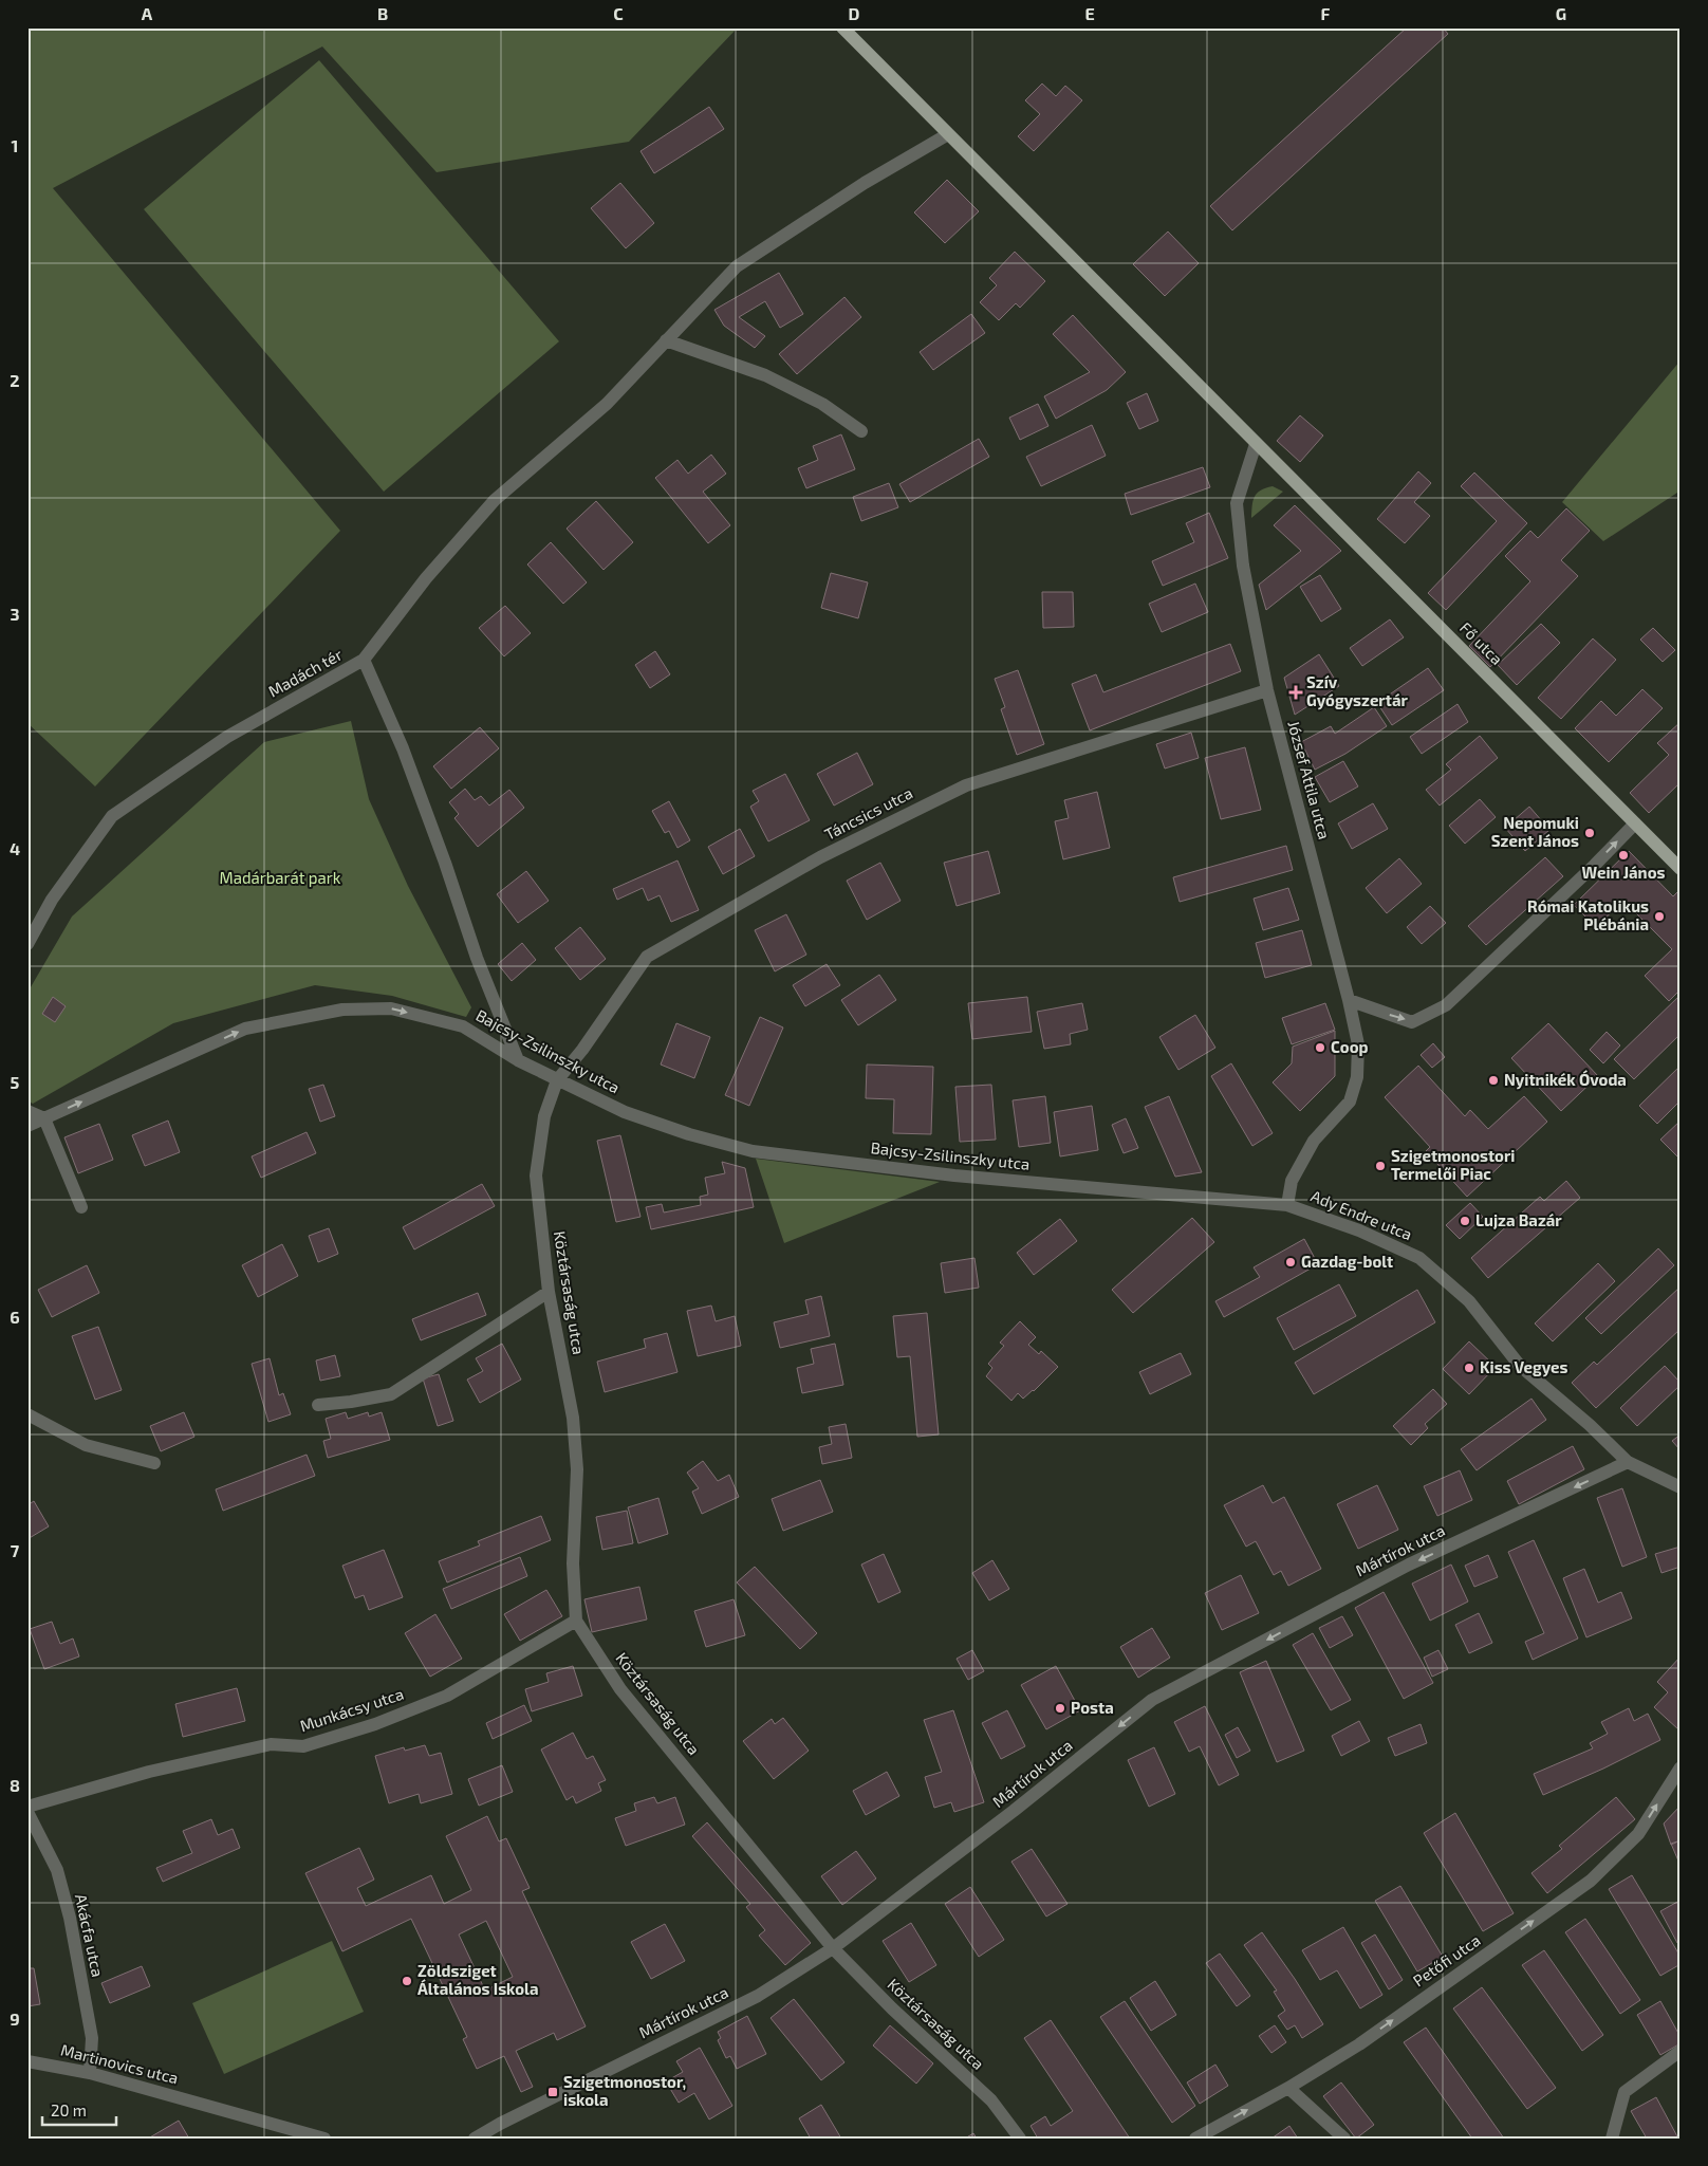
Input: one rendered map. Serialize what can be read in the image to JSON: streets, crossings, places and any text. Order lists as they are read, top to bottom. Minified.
{"streets":{"main road":["Fő utca"],"street":["Madách tér","József Attila utca","Táncsics utca","Bajcsy-Zsilinszky utca","Ady Endre utca","Köztársaság utca","Mártírok utca","Munkácsy utca","Akácfa utca","Petőfi utca","Martinovics utca"]},"crossings":[["Fő utca","József Attila utca"],["Madách tér","Bajcsy-Zsilinszky utca"],["József Attila utca","Táncsics utca"],["József Attila utca","Bajcsy-Zsilinszky utca"],["József Attila utca","Ady Endre utca"],["Táncsics utca","Bajcsy-Zsilinszky utca"],["Táncsics utca","Köztársaság utca"],["Bajcsy-Zsilinszky utca","Ady Endre utca"],["Bajcsy-Zsilinszky utca","Köztársaság utca"],["Ady Endre utca","Mártírok utca"],["Köztársaság utca","Mártírok utca"],["Köztársaság utca","Munkácsy utca"],["Akácfa utca","Martinovics utca"]],"one_way":["Bajcsy-Zsilinszky utca","Mártírok utca","Petőfi utca"],"parks":["Madárbarát park"],"places":{"health":["Szív Gyógyszertár"],"other":["Nepomuki Szent János","Wein János","Római Katolikus Plébánia","Coop","Nyitnikék Óvoda","Szigetmonostori Termelői Piac","Lujza Bazár","Gazdag-bolt","Kiss Vegyes","Posta","Zöldsziget Általános Iskola"],"transit":["Szigetmonostor, iskola"]},"scale_bar":"20 m","grid":{"columns":["A","B","C","D","E","F","G"],"rows":["1","2","3","4","5","6","7","8","9"]}}
